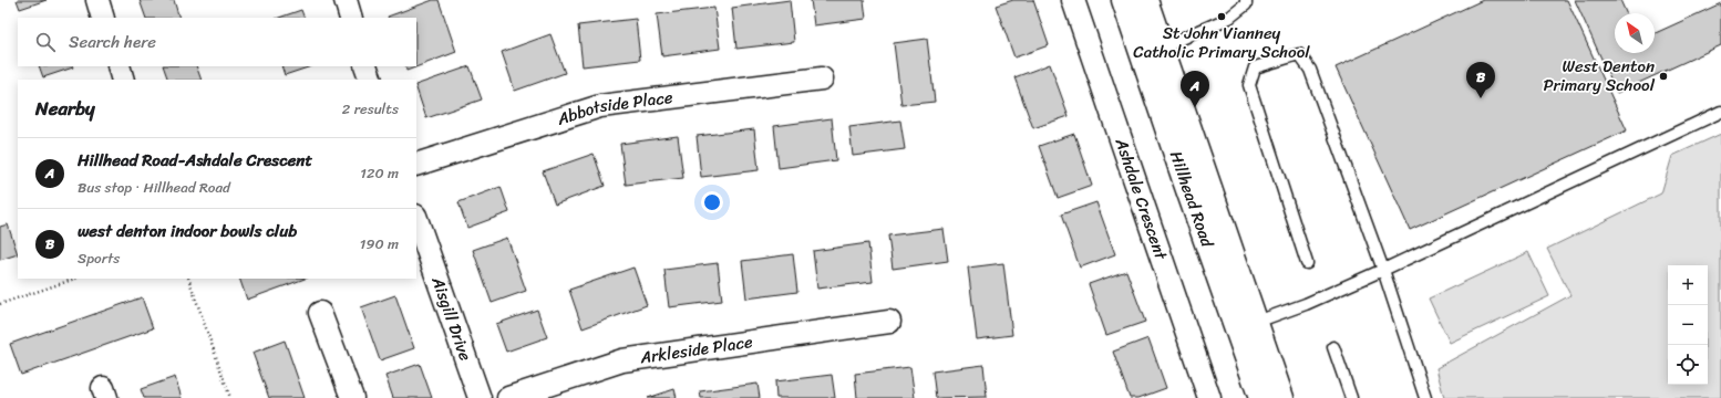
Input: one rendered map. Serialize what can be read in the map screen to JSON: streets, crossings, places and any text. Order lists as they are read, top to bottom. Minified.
{"streets":{"street":["Abbotside Place","Ashdale Crescent","Hillhead Road","Aisgill Drive","Arkleside Place"]},"places":["St John Vianney Catholic Primary School","West Denton Primary School"],"north":"top left","page":{"search":"Search here","pins":["B","A"],"heading":["Nearby","2 results"],"list":[{"mark":"A","name":"Hillhead Road-Ashdale Crescent","note":"Bus stop · Hillhead Road","value":"120 m"},{"mark":"B","name":"west denton indoor bowls club","note":"Sports","value":"190 m"}],"map_buttons":["+","−"]}}
